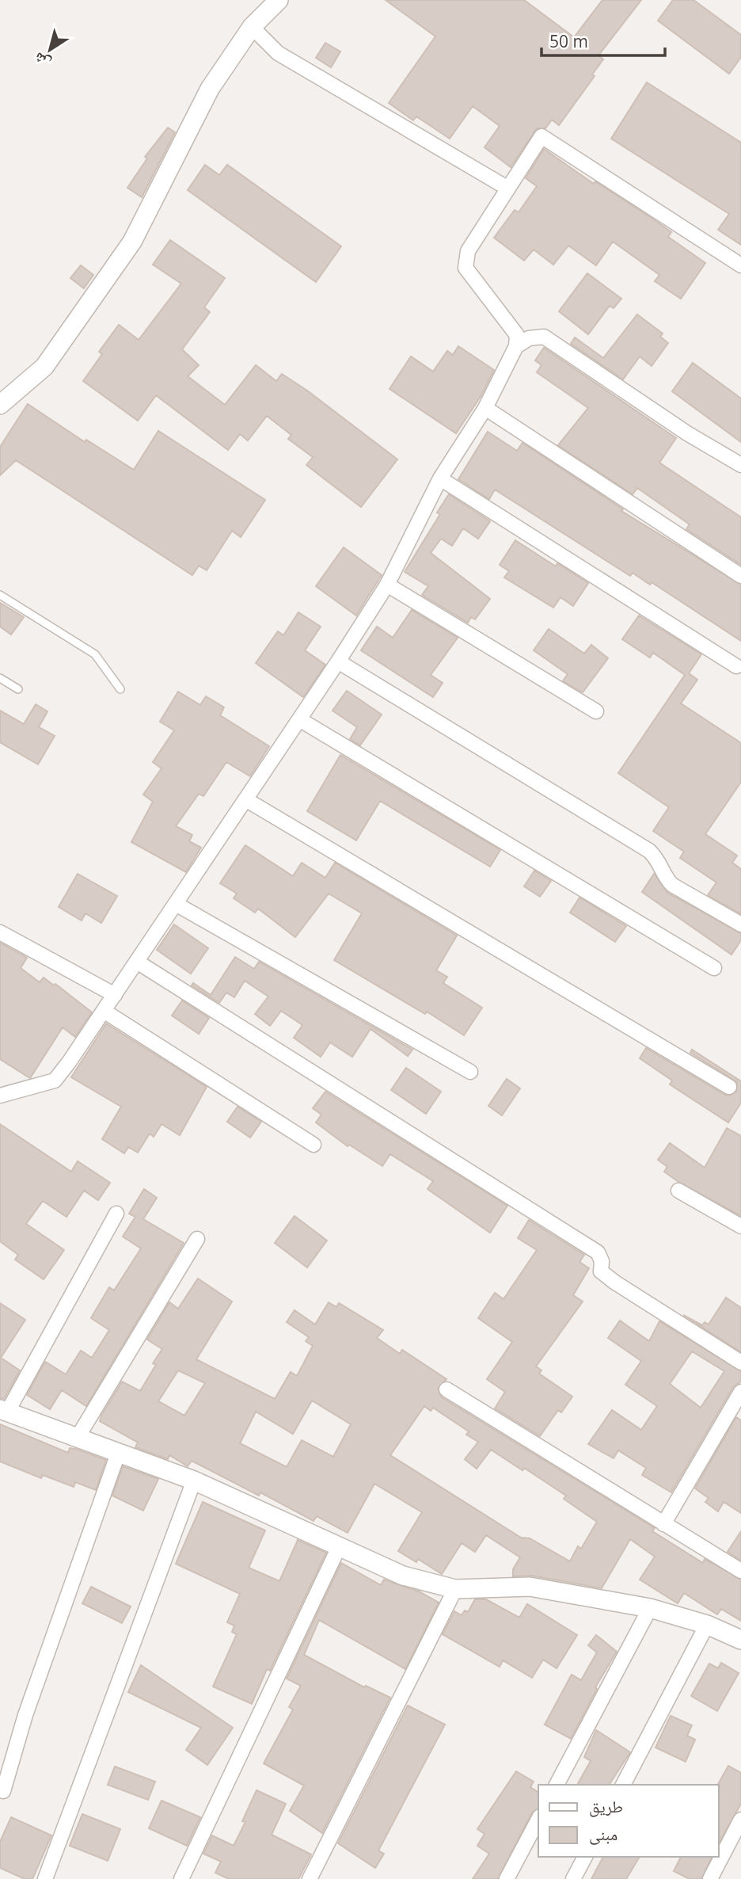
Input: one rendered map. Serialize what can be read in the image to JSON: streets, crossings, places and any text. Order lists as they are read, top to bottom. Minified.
{"legend":["طريق","مبنى"],"scale_bar":"50 m","north":"bottom left"}
